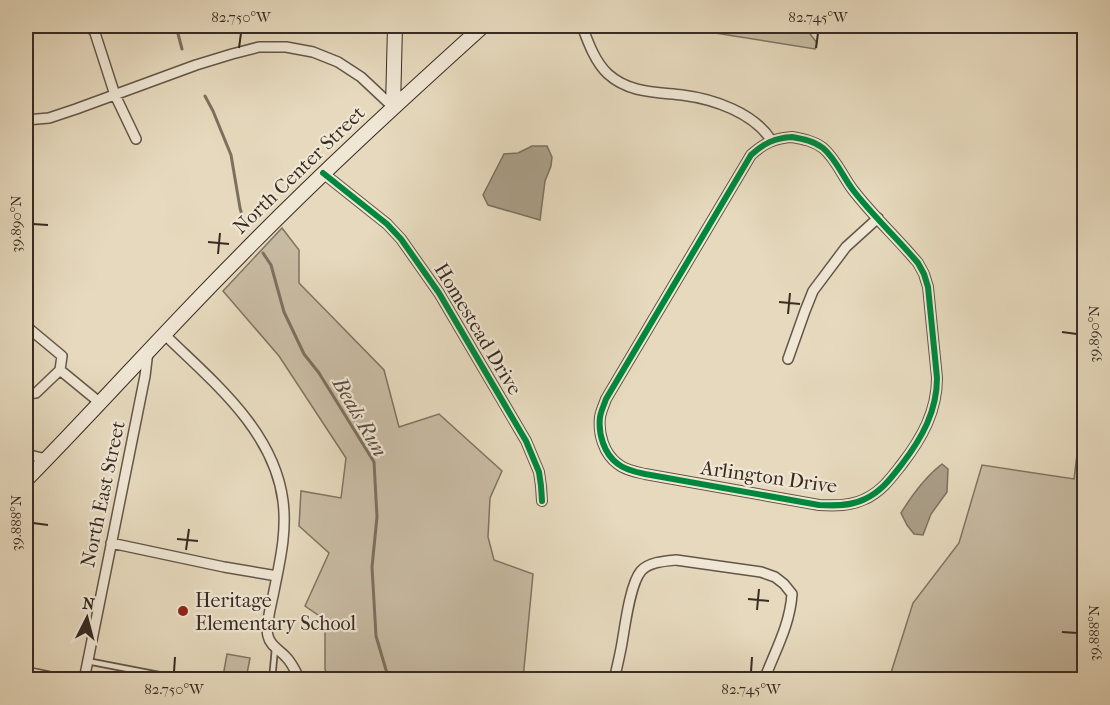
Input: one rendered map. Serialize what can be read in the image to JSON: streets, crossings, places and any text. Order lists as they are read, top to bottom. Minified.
{"streets":{"main road":["North Center Street"],"street":["Homestead Drive","Arlington Drive","North East Street"]},"crossings":[["North Center Street","Homestead Drive"],["North Center Street","North East Street"]],"water":["Beals Run"],"places":["Heritage Elementary School"],"north":"top","coordinates":["82.750°W","82.745°W","39.890°N","39.888°N"]}
